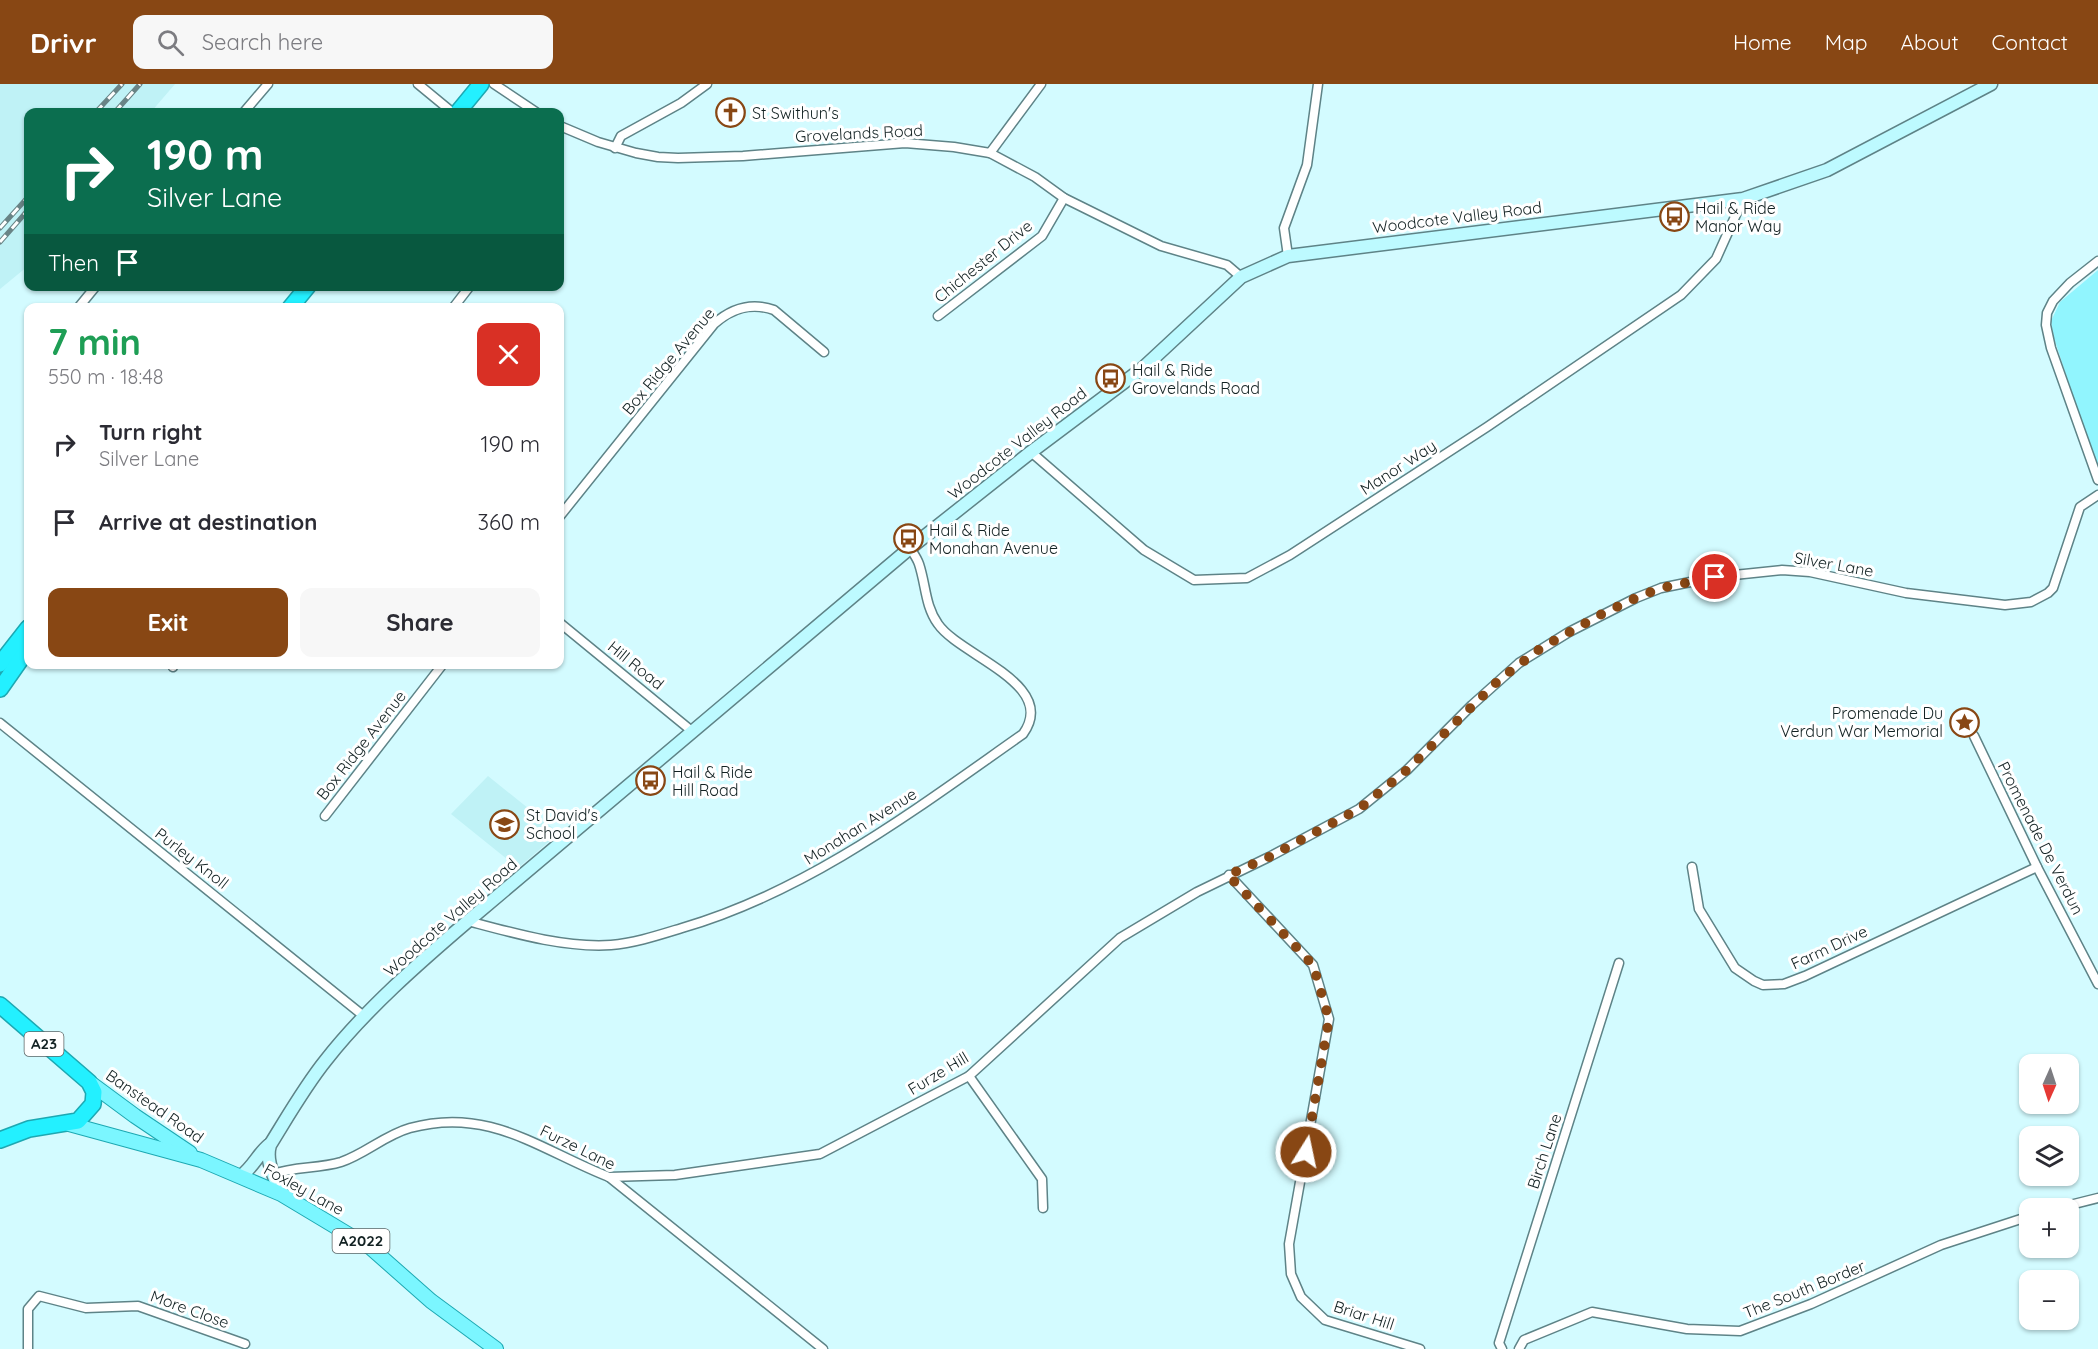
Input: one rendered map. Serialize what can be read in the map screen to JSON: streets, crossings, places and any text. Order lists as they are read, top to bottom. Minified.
{"streets":{"highway":["A23","Banstead Road"],"main road":["Foxley Lane","A2022"],"street":["Grovelands Road","Woodcote Valley Road","Chichester Drive","Box Ridge Avenue","Manor Way","Silver Lane","Hill Road","Monahan Avenue","Promenade De Verdun","Purley Knoll","Farm Drive","Furze Hill","Furze Lane","Birch Lane","The South Border","More Close","Briar Hill"]},"crossings":[["Grovelands Road","Woodcote Valley Road"],["Grovelands Road","Chichester Drive"],["Woodcote Valley Road","Manor Way"],["Woodcote Valley Road","Hill Road"],["Woodcote Valley Road","Monahan Avenue"],["Woodcote Valley Road","Purley Knoll"],["Woodcote Valley Road","Foxley Lane"],["Silver Lane","Furze Hill"],["Silver Lane","Briar Hill"],["Promenade De Verdun","Farm Drive"],["Furze Hill","Furze Lane"],["Furze Hill","Briar Hill"],["Banstead Road","Foxley Lane"],["Banstead Road","A2022"],["Foxley Lane","A2022"]],"places":{"church":["St Swithun's"],"bus stop":["Hail & Ride Manor Way","Hail & Ride Grovelands Road","Hail & Ride Monahan Avenue","Hail & Ride Hill Road"],"place":["Promenade Du Verdun War Memorial"],"school or university":["St David's School"]},"north":"bottom","page":{"header":"Drivr","search":"Search here","nav":["Home","Map","About","Contact"],"turn":["190 m","Silver Lane"],"then":"Then","heading":["7 min","550 m · 18:48"],"list":[{"name":"Turn right","note":"Silver Lane","value":"190 m"},{"name":"Arrive at destination","value":"360 m"}],"buttons":["Exit","Share"],"map_buttons":["+","−"]}}
